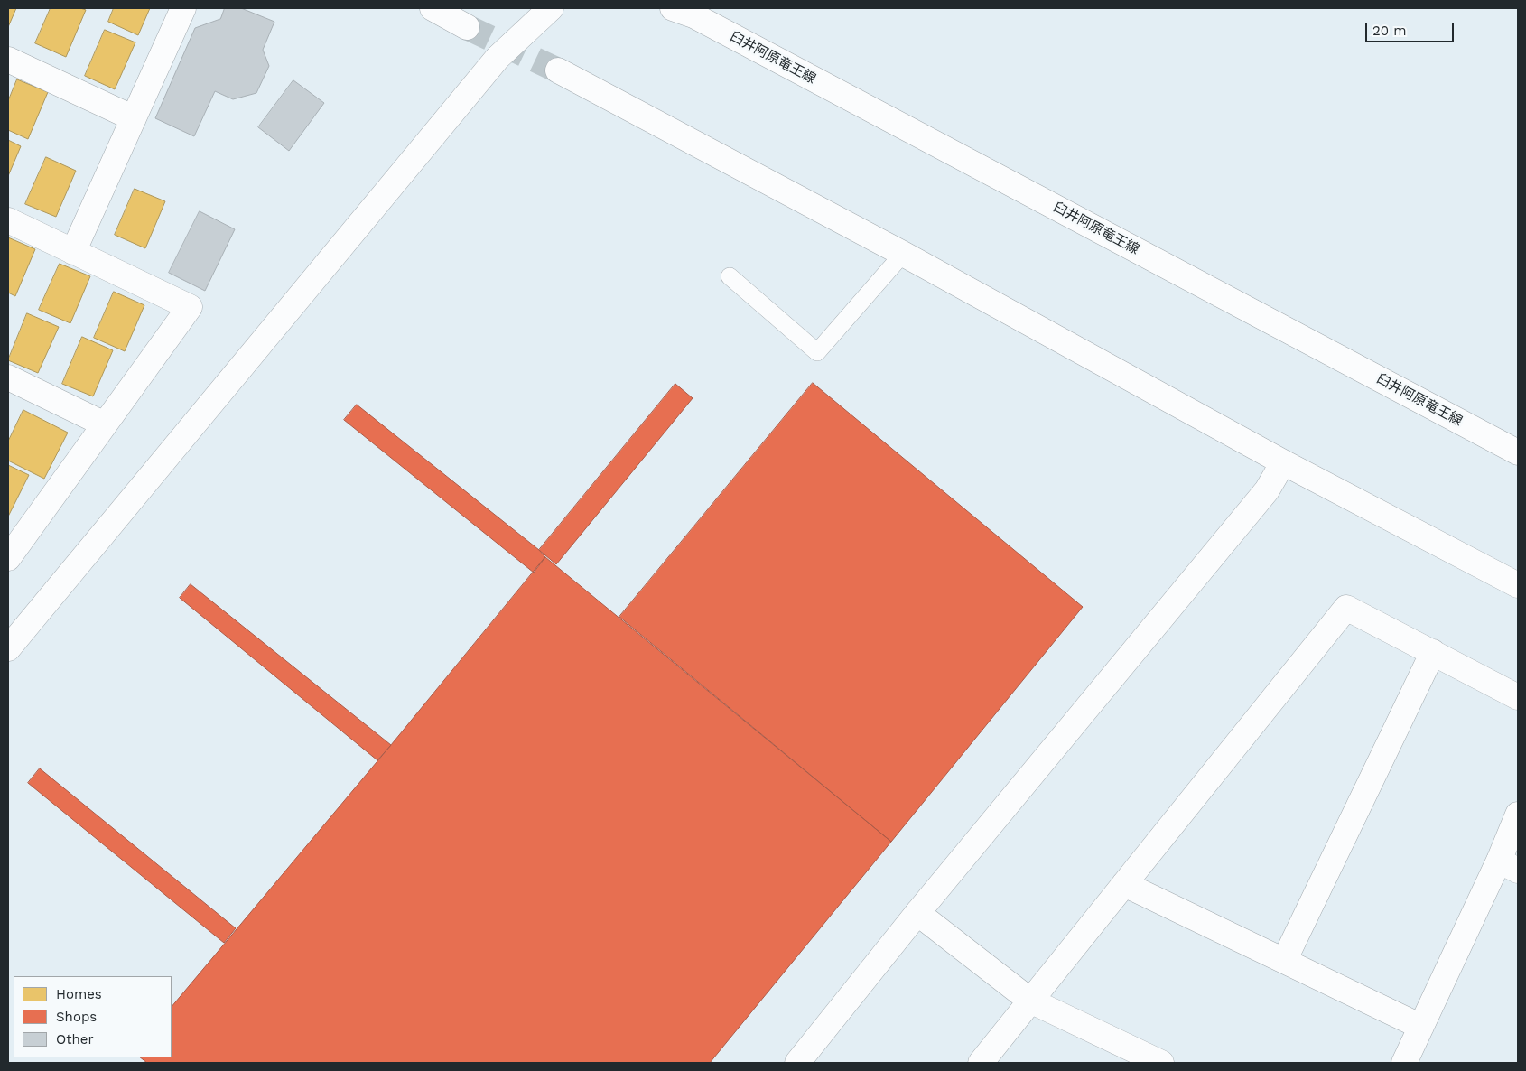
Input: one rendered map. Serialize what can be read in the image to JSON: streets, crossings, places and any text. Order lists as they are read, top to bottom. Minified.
{"streets":{"street":["臼井阿原竜王線"]},"legend":["Homes","Shops","Other"],"scale_bar":"20 m"}
